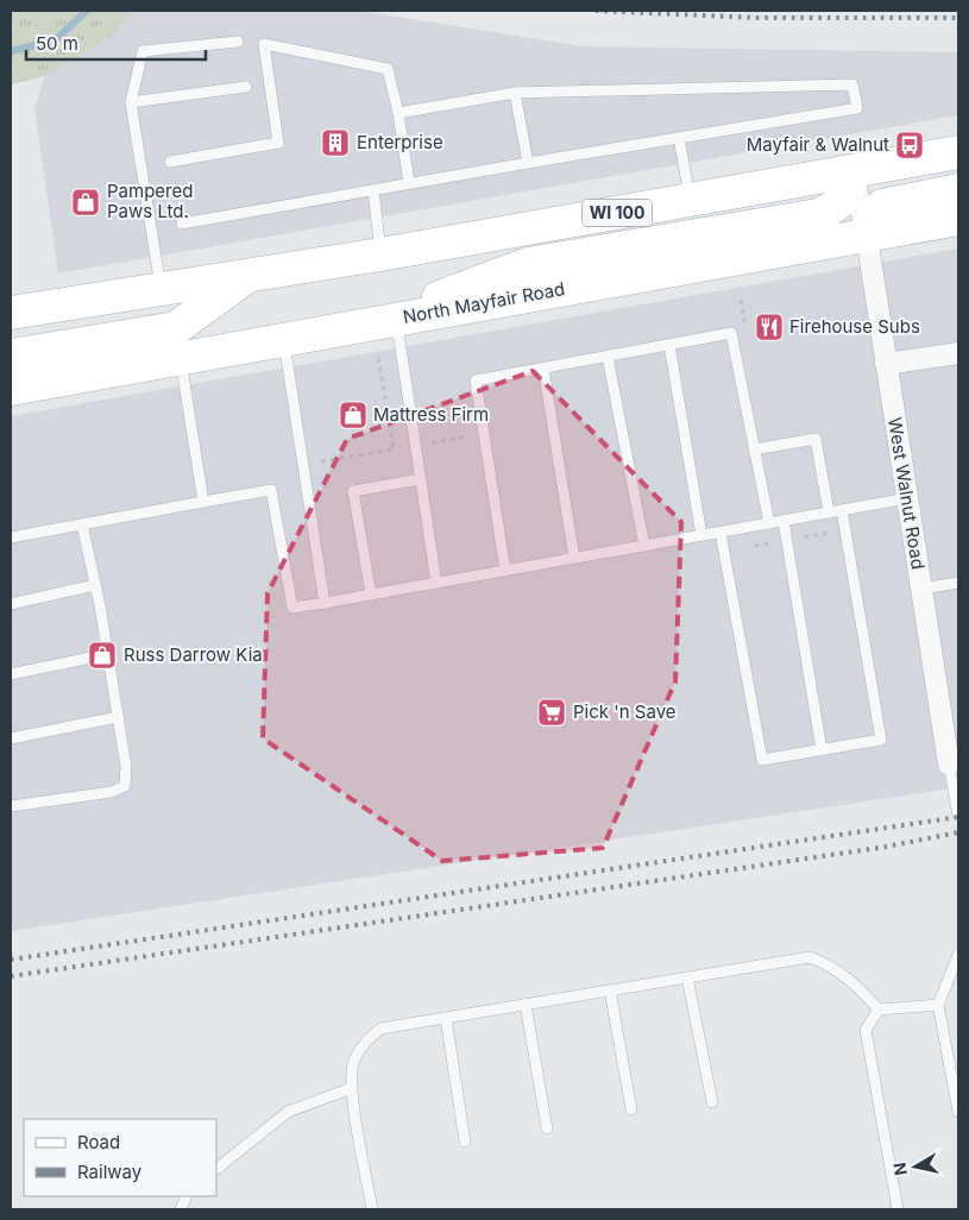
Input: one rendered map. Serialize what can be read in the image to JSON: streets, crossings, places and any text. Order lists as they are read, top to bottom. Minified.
{"streets":{"main road":["WI 100","North Mayfair Road"],"street":["West Walnut Road"]},"crossings":[["WI 100","West Walnut Road"],["North Mayfair Road","West Walnut Road"]],"places":{"building":["Enterprise"],"bus stop":["Mayfair & Walnut"],"shop":["Pampered Paws Ltd.","Mattress Firm","Russ Darrow Kia"],"restaurant":["Firehouse Subs"],"supermarket":["Pick 'n Save"]},"legend":["Road","Railway"],"scale_bar":"50 m","north":"left"}
